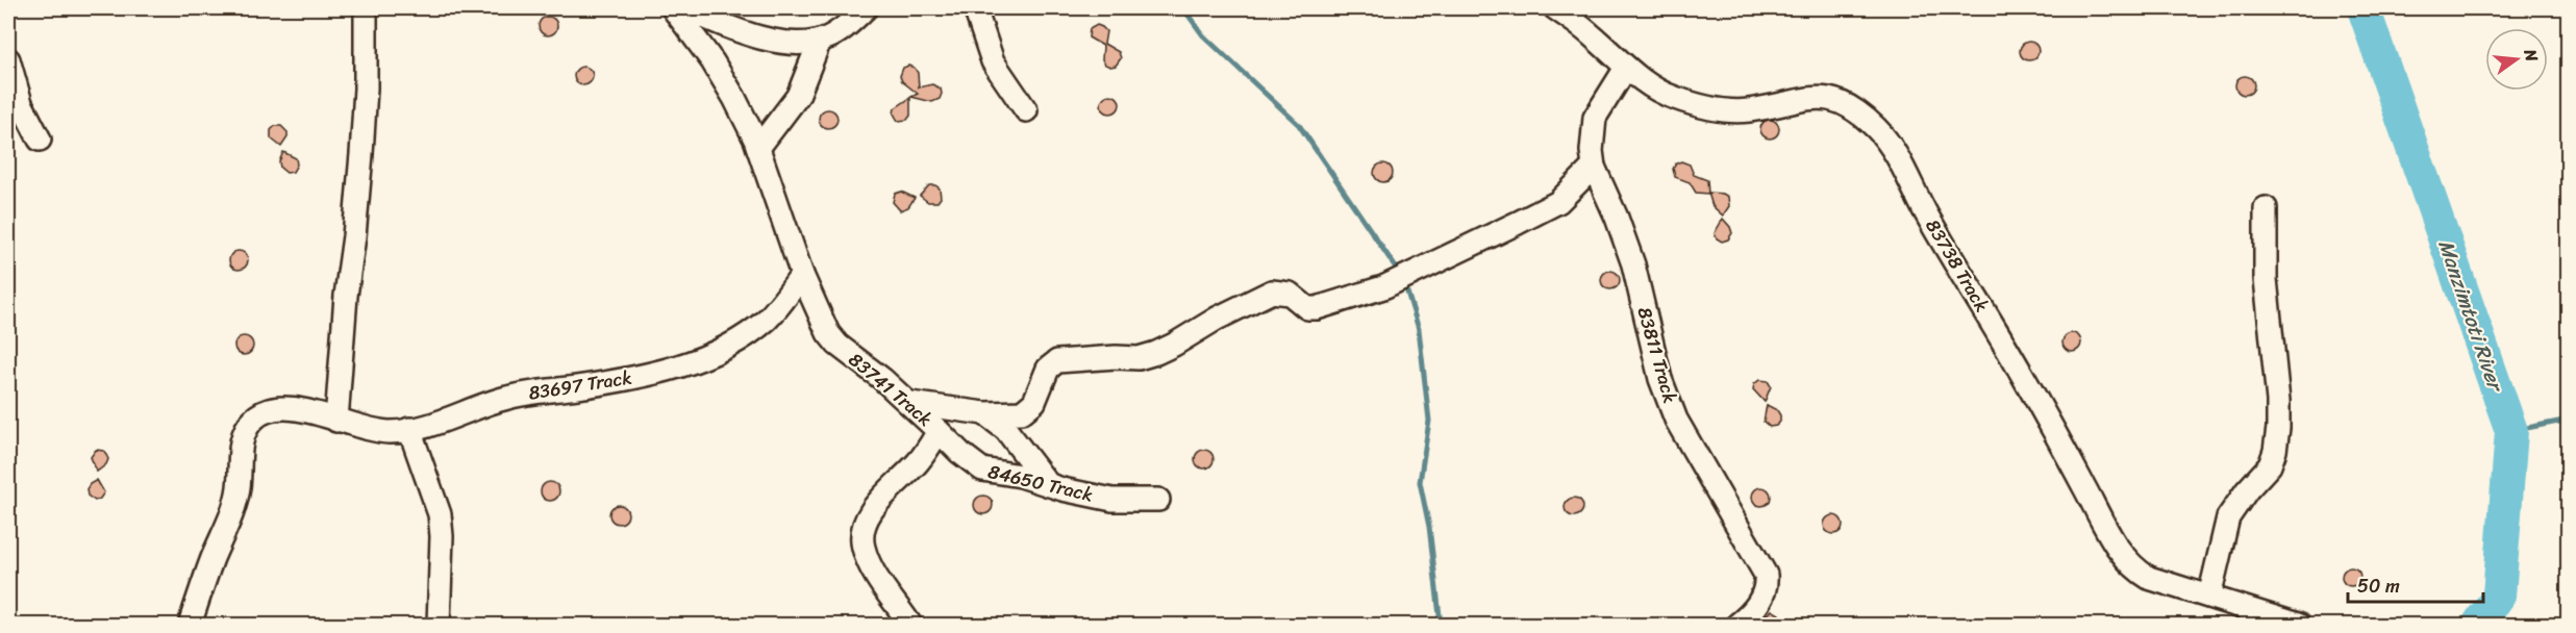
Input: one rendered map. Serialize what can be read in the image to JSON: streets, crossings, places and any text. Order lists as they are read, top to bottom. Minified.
{"streets":{"street":["83738 Track","83811 Track","83697 Track","83741 Track","84650 Track"]},"crossings":[["83738 Track","83811 Track"],["83697 Track","83741 Track"],["83741 Track","84650 Track"]],"water":["Manzimtoti River"],"scale_bar":"50 m","north":"right"}
